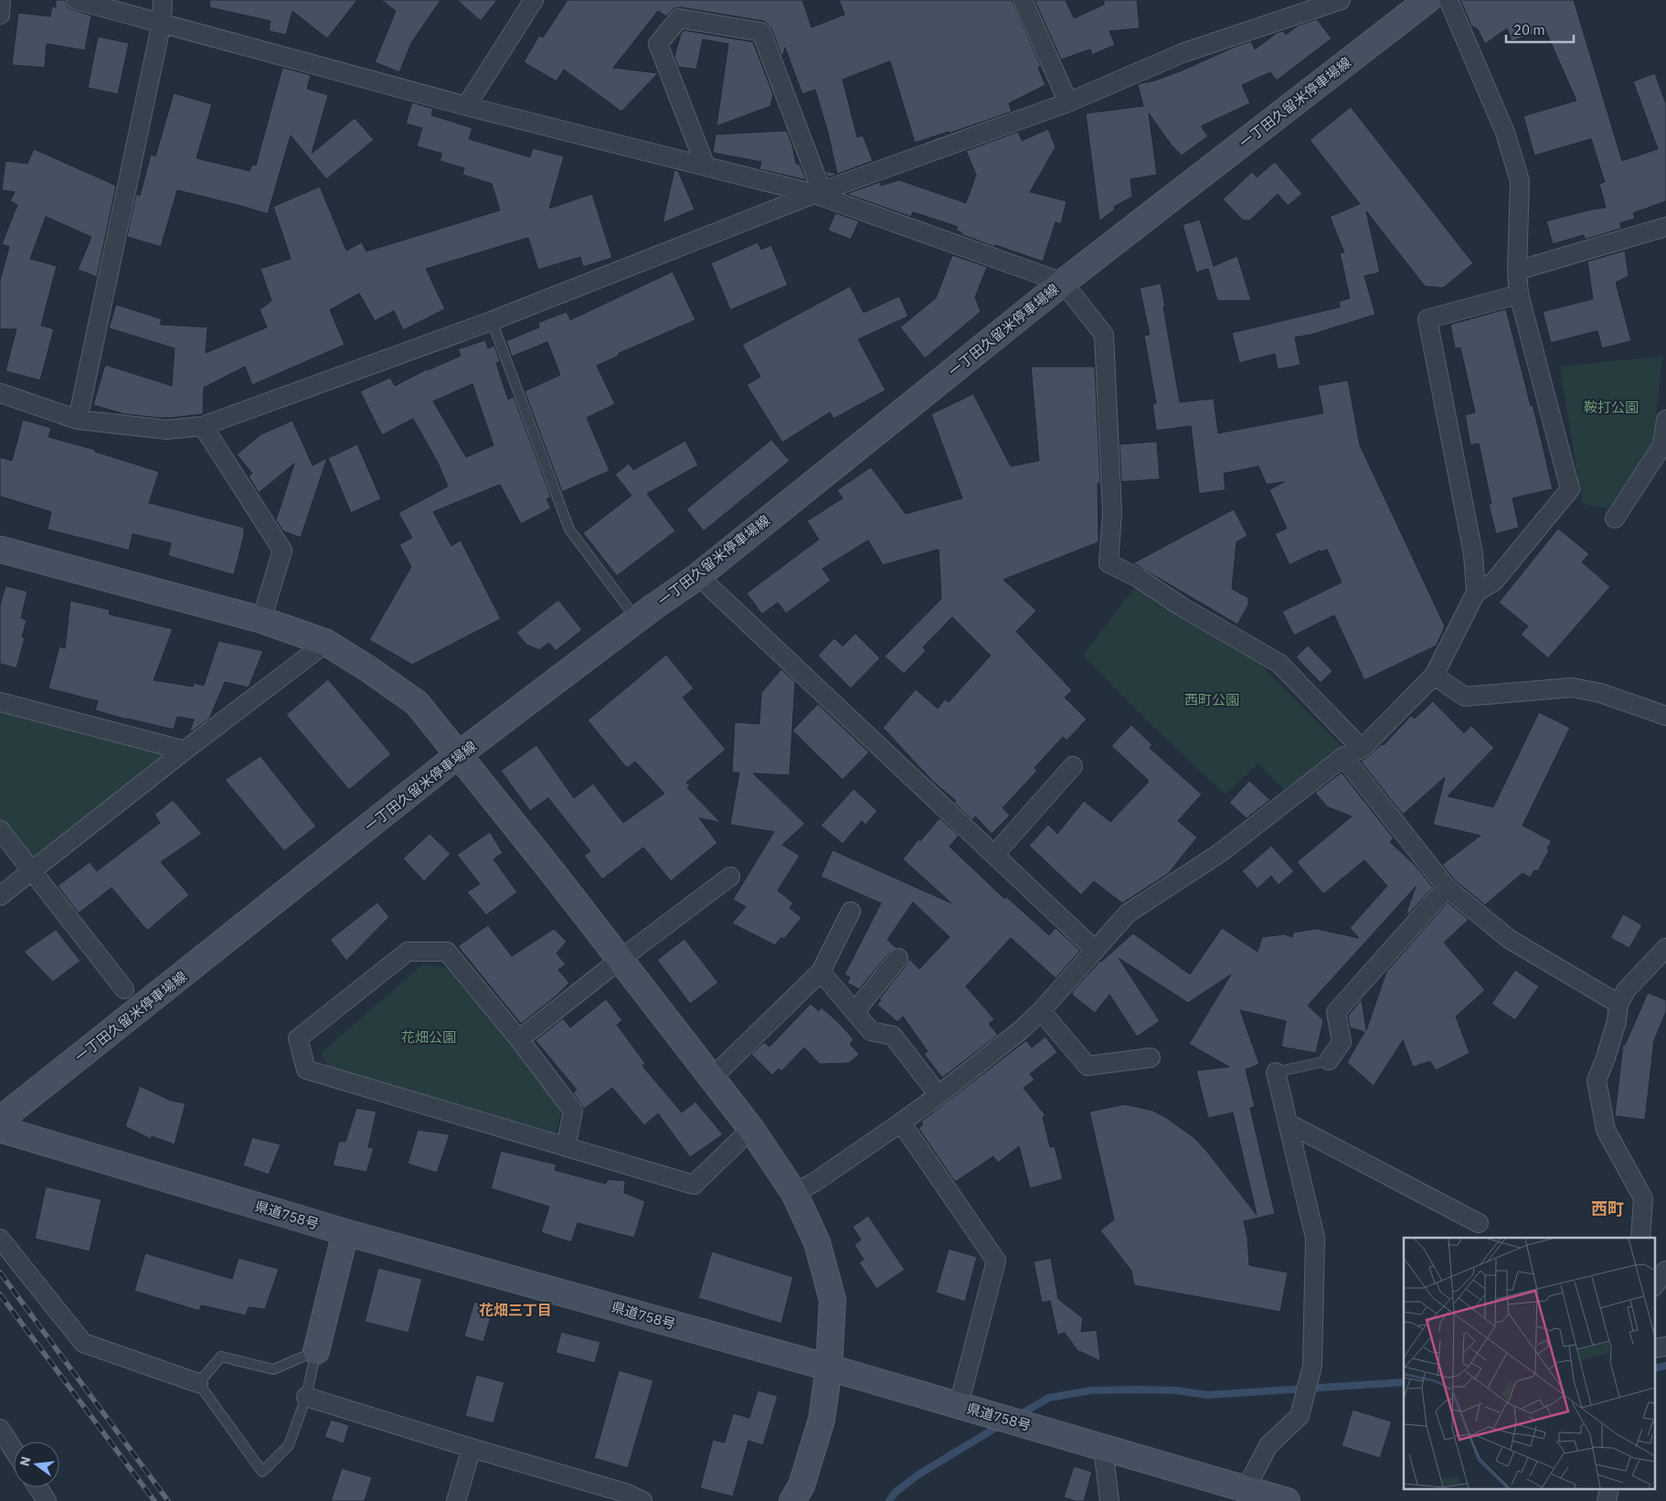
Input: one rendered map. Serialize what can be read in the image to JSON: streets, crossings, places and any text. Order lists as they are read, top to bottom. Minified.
{"streets":{"main road":["一丁田久留米停車場線","県道758号"]},"districts":["西町","花畑三丁目"],"parks":["鞍打公園","西町公園","花畑公園"],"scale_bar":"20 m","north":"left"}
